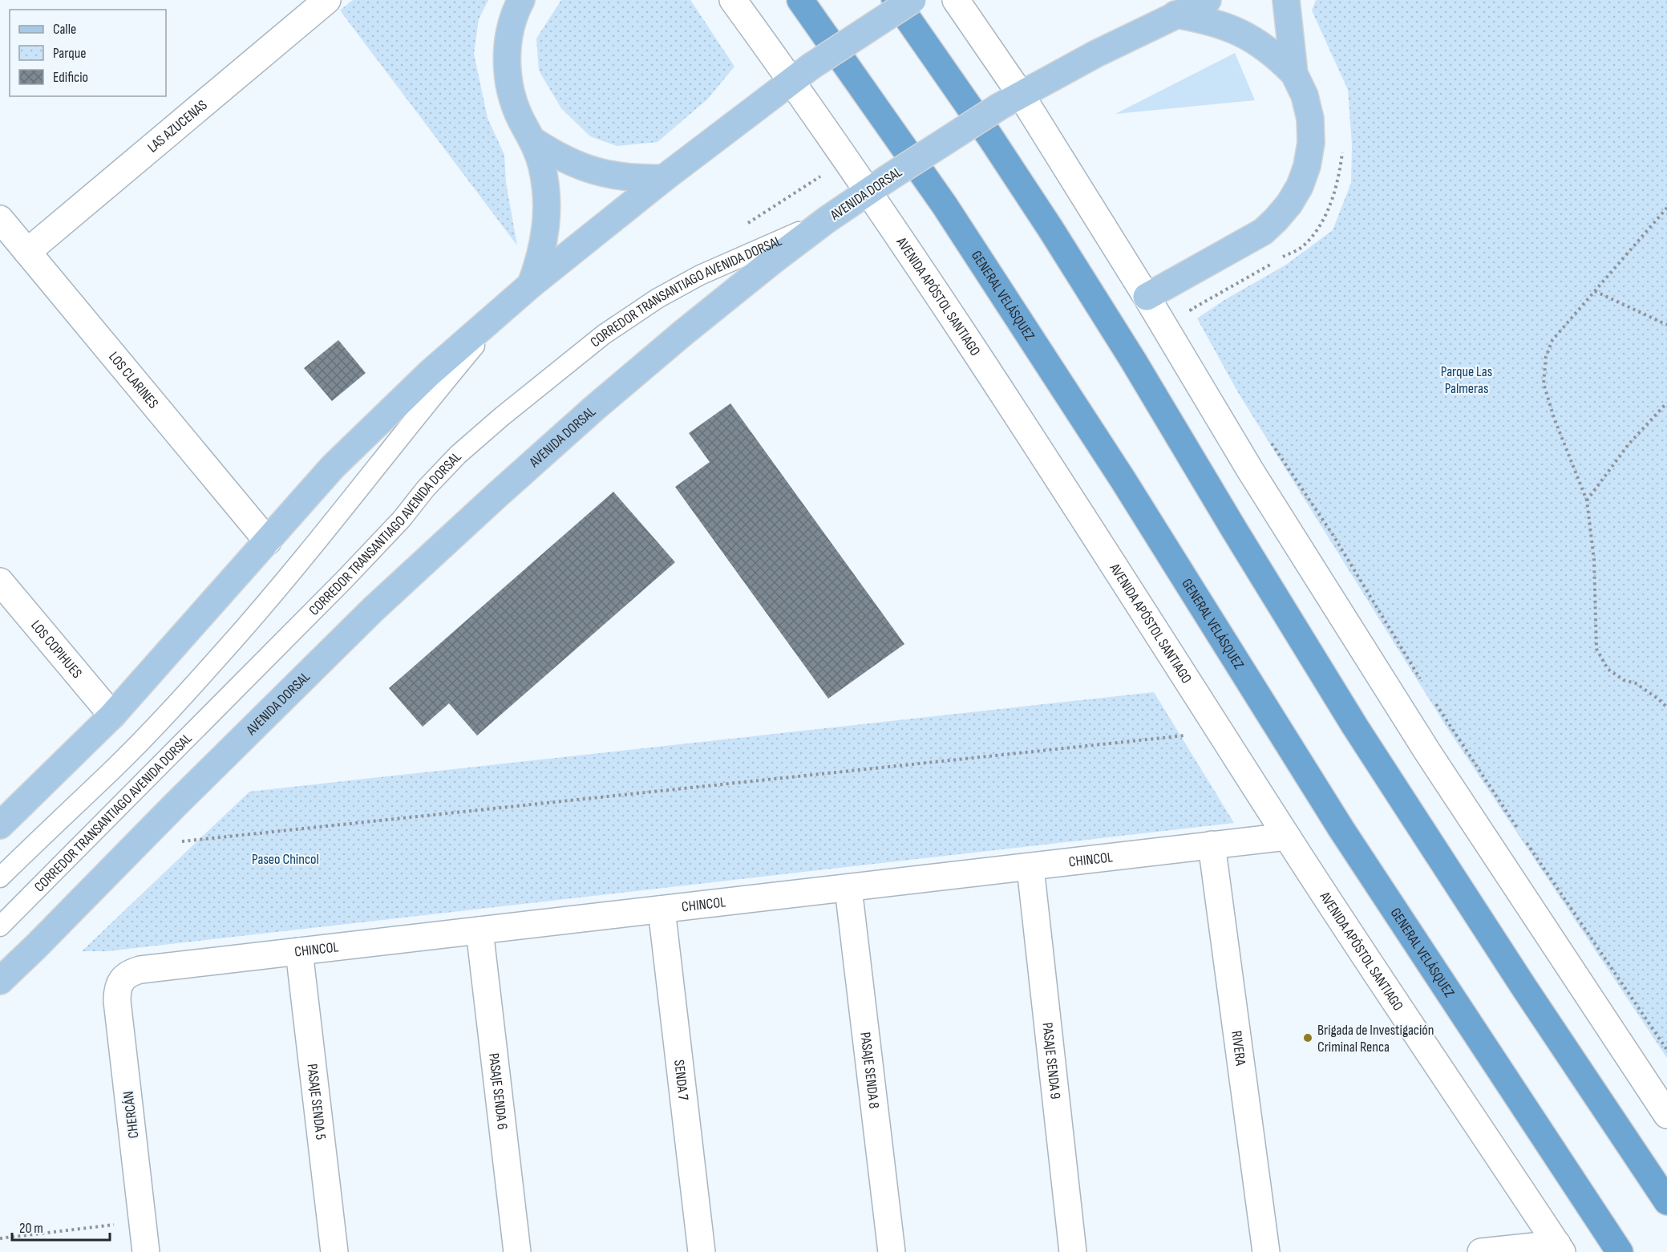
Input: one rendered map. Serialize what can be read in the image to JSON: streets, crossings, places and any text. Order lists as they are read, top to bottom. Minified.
{"streets":{"highway":["GENERAL VELÁSQUEZ"],"main road":["AVENIDA DORSAL"],"street":["LAS AZUCENAS","AVENIDA APÓSTOL SANTIAGO","LOS CLARINES","LOS COPIHUES","CHINCOL","RIVERA","PASAJE SENDA 9","PASAJE SENDA 8","SENDA 7","PASAJE SENDA 6","PASAJE SENDA 5","CHERCÁN"],"lane":["CORREDOR TRANSANTIAGO AVENIDA DORSAL"]},"crossings":[["LAS AZUCENAS","LOS CLARINES"],["AVENIDA DORSAL","CORREDOR TRANSANTIAGO AVENIDA DORSAL"],["AVENIDA DORSAL","AVENIDA APÓSTOL SANTIAGO"],["AVENIDA APÓSTOL SANTIAGO","CHINCOL"],["CHINCOL","RIVERA"],["CHINCOL","PASAJE SENDA 9"],["CHINCOL","PASAJE SENDA 8"],["CHINCOL","SENDA 7"],["CHINCOL","PASAJE SENDA 6"],["CHINCOL","PASAJE SENDA 5"],["CHINCOL","CHERCÁN"]],"parks":["Parque Las Palmeras","Paseo Chincol"],"places":["Brigada de Investigación Criminal Renca"],"legend":["Calle","Parque","Edificio"],"scale_bar":"20 m"}
